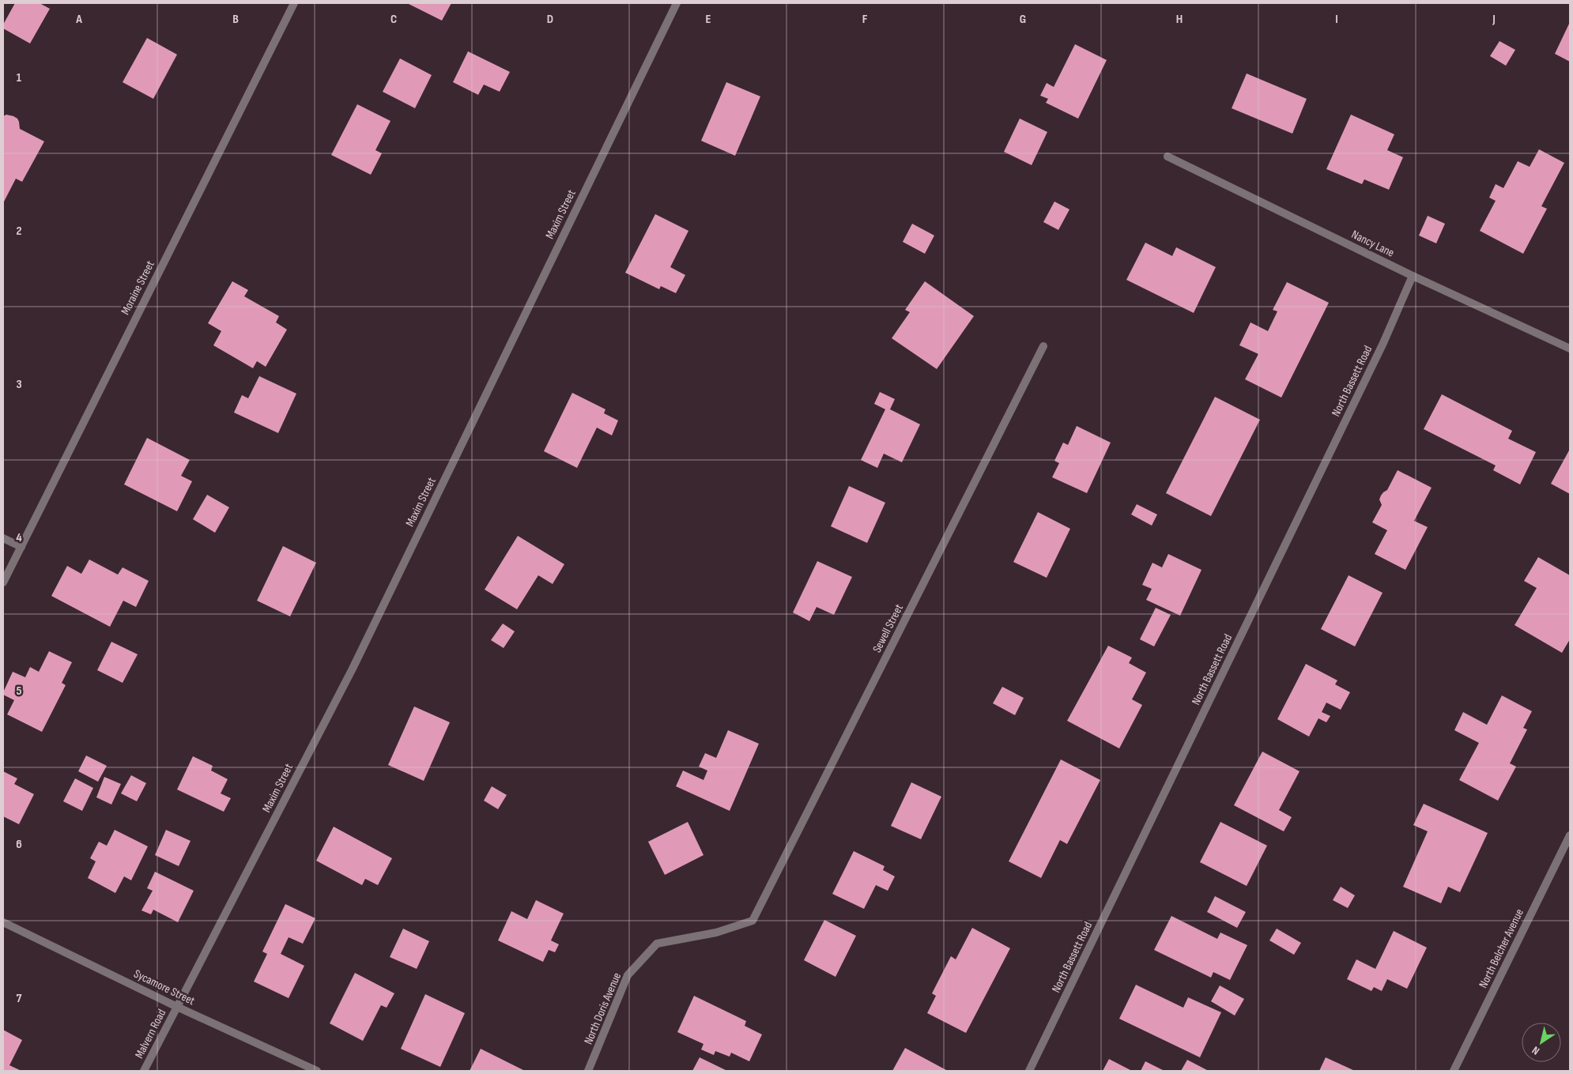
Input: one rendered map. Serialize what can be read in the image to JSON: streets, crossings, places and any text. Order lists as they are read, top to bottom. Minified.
{"streets":{"street":["Maxim Street","Nancy Lane","Moraine Street","North Bassett Road","Sewell Street","North Belcher Avenue","Sycamore Street","North Doris Avenue","Malvern Road"]},"crossings":[["Maxim Street","Sycamore Street"],["Maxim Street","Malvern Road"],["Nancy Lane","North Bassett Road"],["Sewell Street","North Doris Avenue"],["Sycamore Street","Malvern Road"]],"north":"bottom left","grid":{"columns":["A","B","C","D","E","F","G","H","I","J"],"rows":["1","2","3","4","5","6","7"]}}
